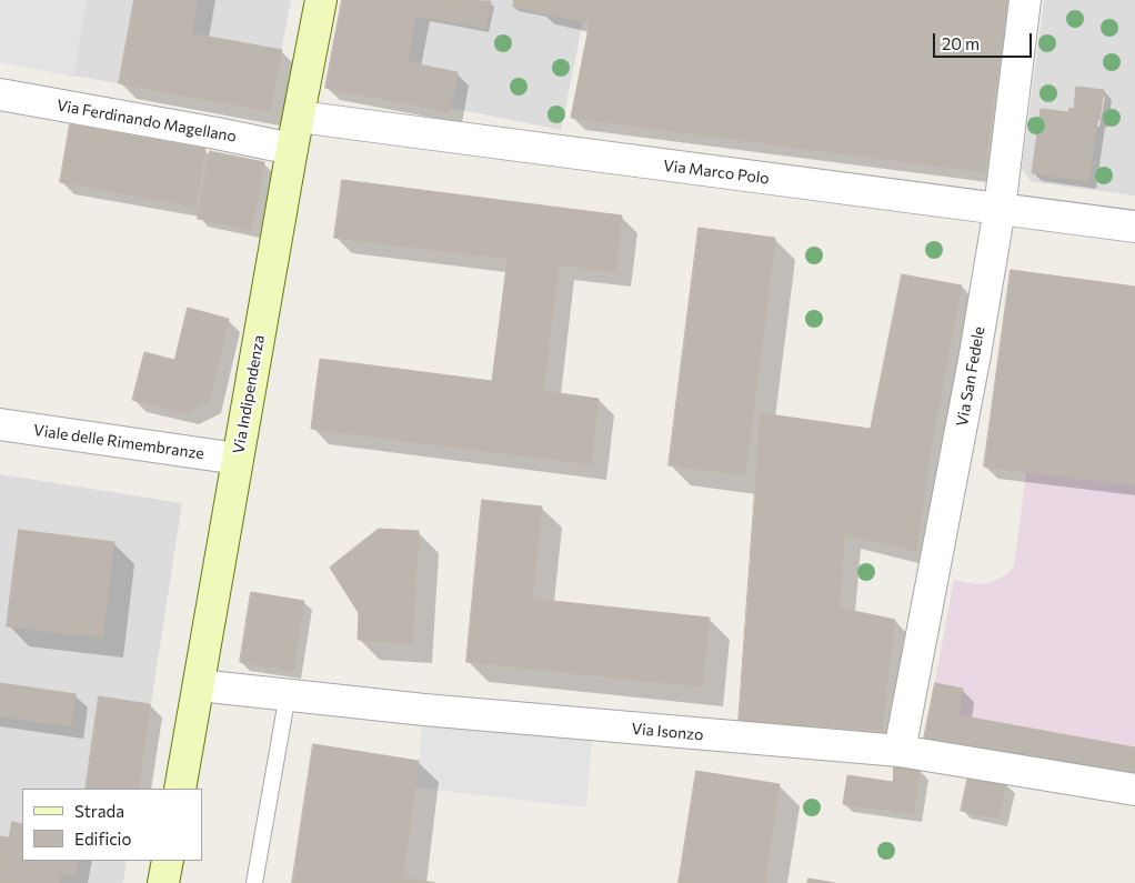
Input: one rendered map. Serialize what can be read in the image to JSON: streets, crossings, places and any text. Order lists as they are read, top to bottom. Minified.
{"streets":{"street":["Via Ferdinando Magellano","Via Marco Polo","Via San Fedele","Via Indipendenza","Viale delle Rimembranze","Via Isonzo"]},"crossings":[["Via Ferdinando Magellano","Via Indipendenza"],["Via Marco Polo","Via San Fedele"],["Via Marco Polo","Via Indipendenza"],["Via San Fedele","Via Isonzo"],["Via Indipendenza","Viale delle Rimembranze"],["Via Indipendenza","Via Isonzo"]],"legend":["Strada","Edificio"],"scale_bar":"20 m"}
